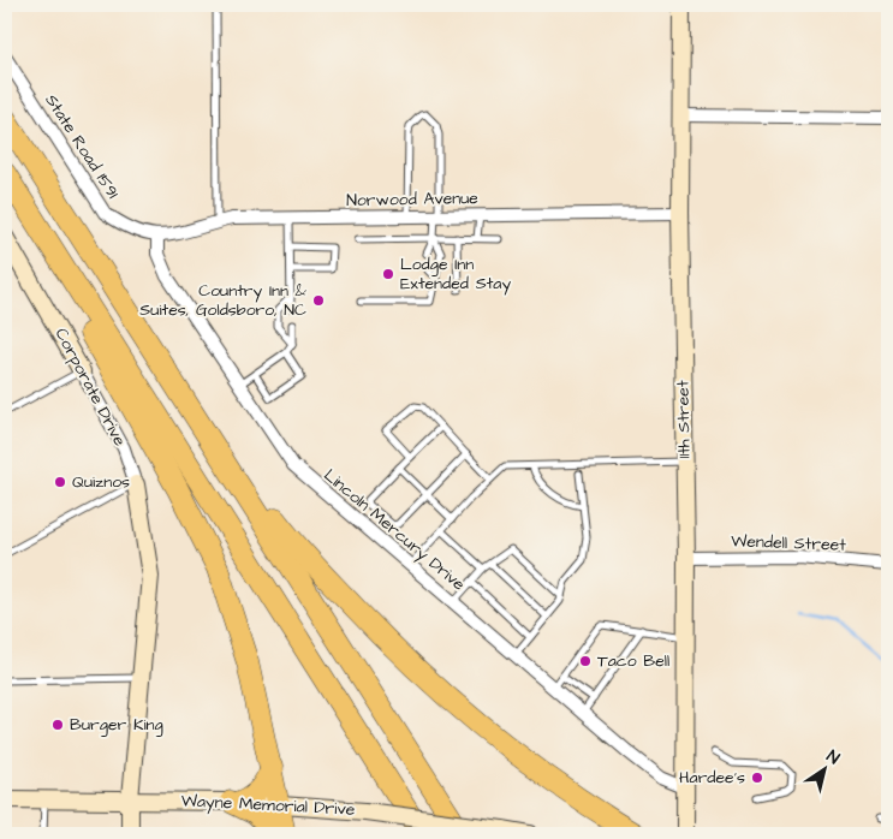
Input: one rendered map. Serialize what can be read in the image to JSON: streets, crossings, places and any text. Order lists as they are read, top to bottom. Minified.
{"streets":{"street":["State Road 1591","Norwood Avenue","Corporate Drive","11th Street","Lincoln Mercury Drive","Wendell Street","Wayne Memorial Drive"]},"crossings":[["State Road 1591","Norwood Avenue"],["State Road 1591","Lincoln Mercury Drive"],["Norwood Avenue","11th Street"],["Norwood Avenue","Lincoln Mercury Drive"],["Corporate Drive","Wayne Memorial Drive"],["11th Street","Lincoln Mercury Drive"],["11th Street","Wendell Street"]],"places":["Lodge Inn Extended Stay","Country Inn & Suites, Goldsboro, NC","Quiznos","Taco Bell","Burger King","Hardee's"],"north":"top right"}
